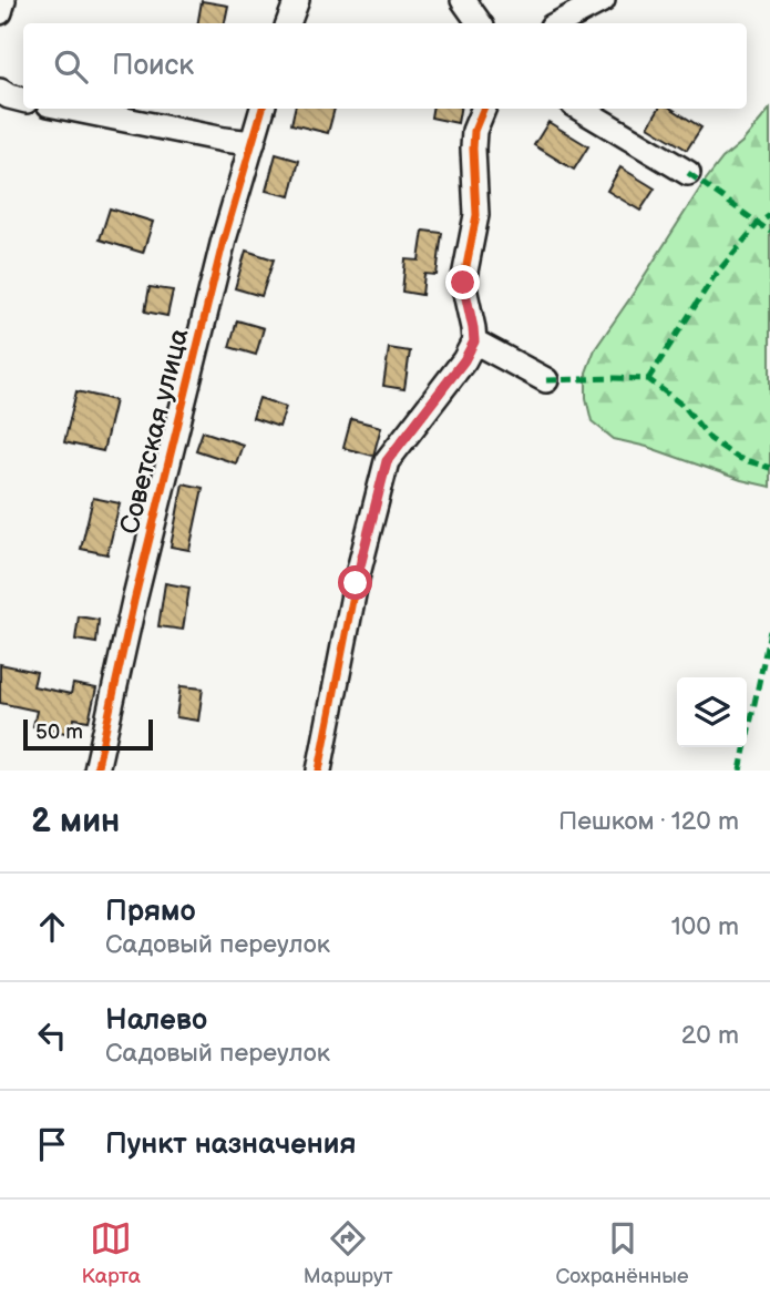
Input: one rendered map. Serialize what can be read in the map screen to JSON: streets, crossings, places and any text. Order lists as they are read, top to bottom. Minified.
{"streets":{"street":["Советская улица"]},"scale_bar":"50 m","page":{"search":"Поиск","scale":"50 m","heading":["2 мин","Пешком · 120 m"],"list":[["Прямо","Садовый переулок","100 m"],["Налево","Садовый переулок","20 m"],"Пункт назначения"],"nav":["Карта","Маршрут","Сохранённые"]}}
